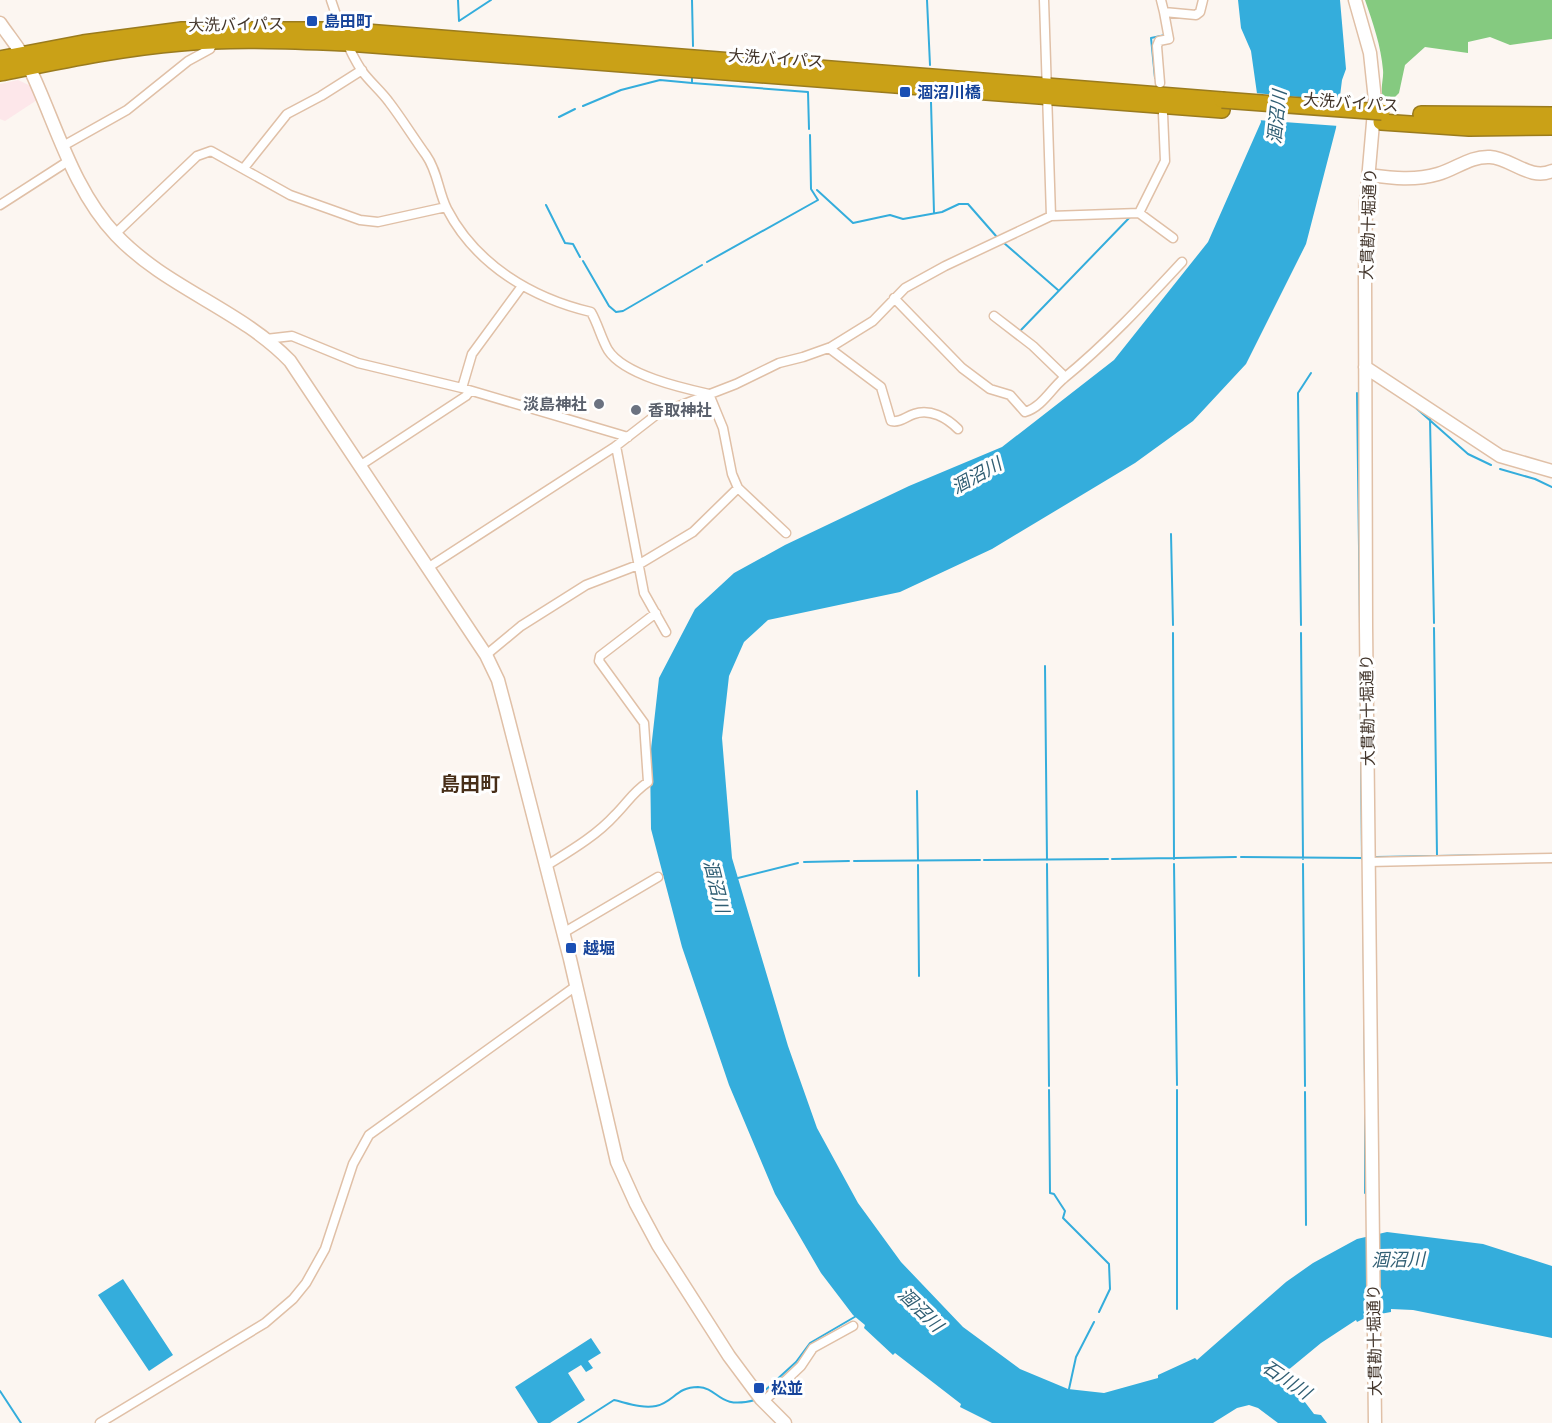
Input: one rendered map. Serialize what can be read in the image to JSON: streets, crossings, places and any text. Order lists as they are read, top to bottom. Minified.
{"streets":{"highway":["大洗バイパス"],"street":["大貫勘十堀通り"]},"districts":["島田町"],"water":["涸沼川","石川川"],"places":{"transit":["島田町","涸沼川橋","越堀","松並"],"other":["淡島神社","香取神社"]}}
